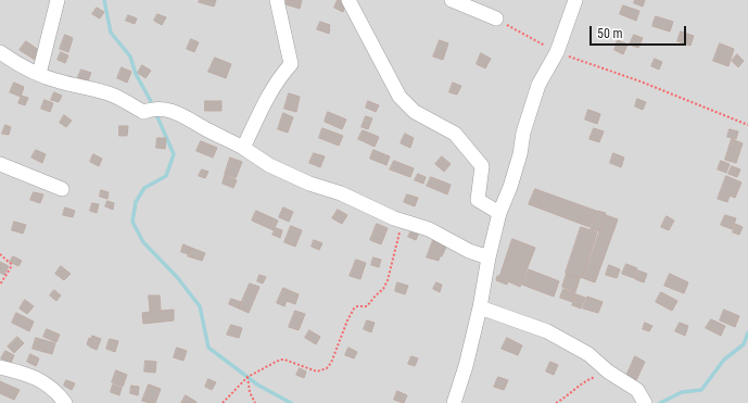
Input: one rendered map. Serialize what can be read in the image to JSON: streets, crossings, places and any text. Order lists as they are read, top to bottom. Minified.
{"scale_bar":"50 m"}
